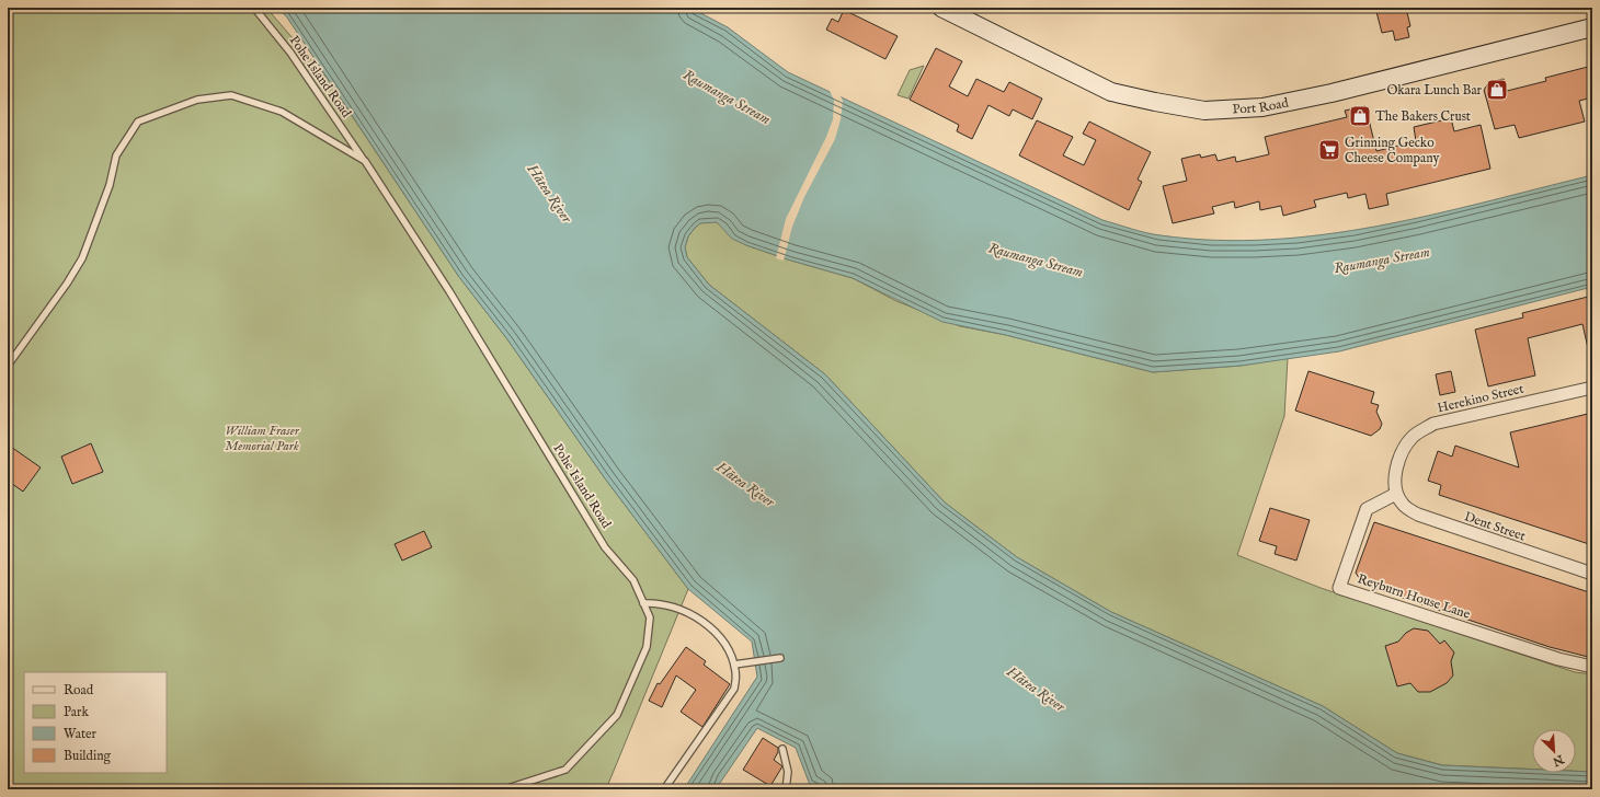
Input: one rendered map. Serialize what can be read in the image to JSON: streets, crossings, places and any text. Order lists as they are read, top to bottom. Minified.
{"streets":{"main road":["Port Road"],"street":["Herekino Street","Dent Street","Reyburn House Lane"],"lane":["Pohe Island Road"]},"crossings":[["Herekino Street","Dent Street"],["Herekino Street","Reyburn House Lane"],["Dent Street","Reyburn House Lane"]],"water":["Raumanga Stream","Hātea River"],"parks":["William Fraser Memorial Park"],"places":{"shop":["Okara Lunch Bar","The Bakers Crust"],"supermarket":["Grinning Gecko Cheese Company"]},"legend":["Road","Park","Water","Building"],"north":"bottom right"}
